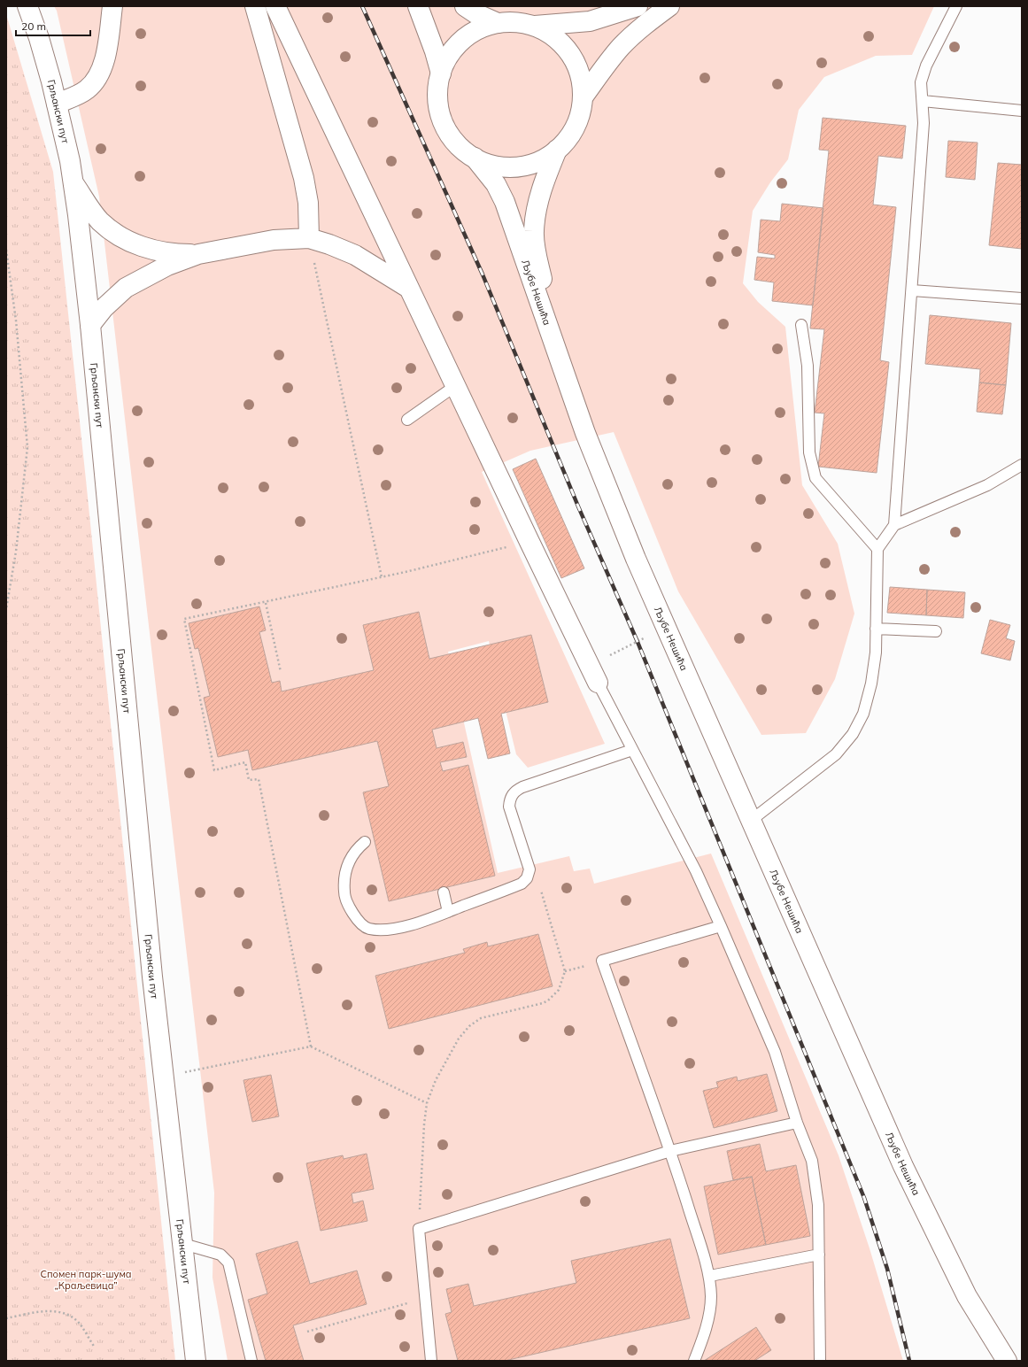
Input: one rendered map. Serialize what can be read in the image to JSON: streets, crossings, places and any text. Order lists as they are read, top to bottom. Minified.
{"streets":{"main road":["Грљански пут","Љубе Нешића"]},"parks":["Спомен парк-шума „Краљевица”"],"scale_bar":"20 m"}
